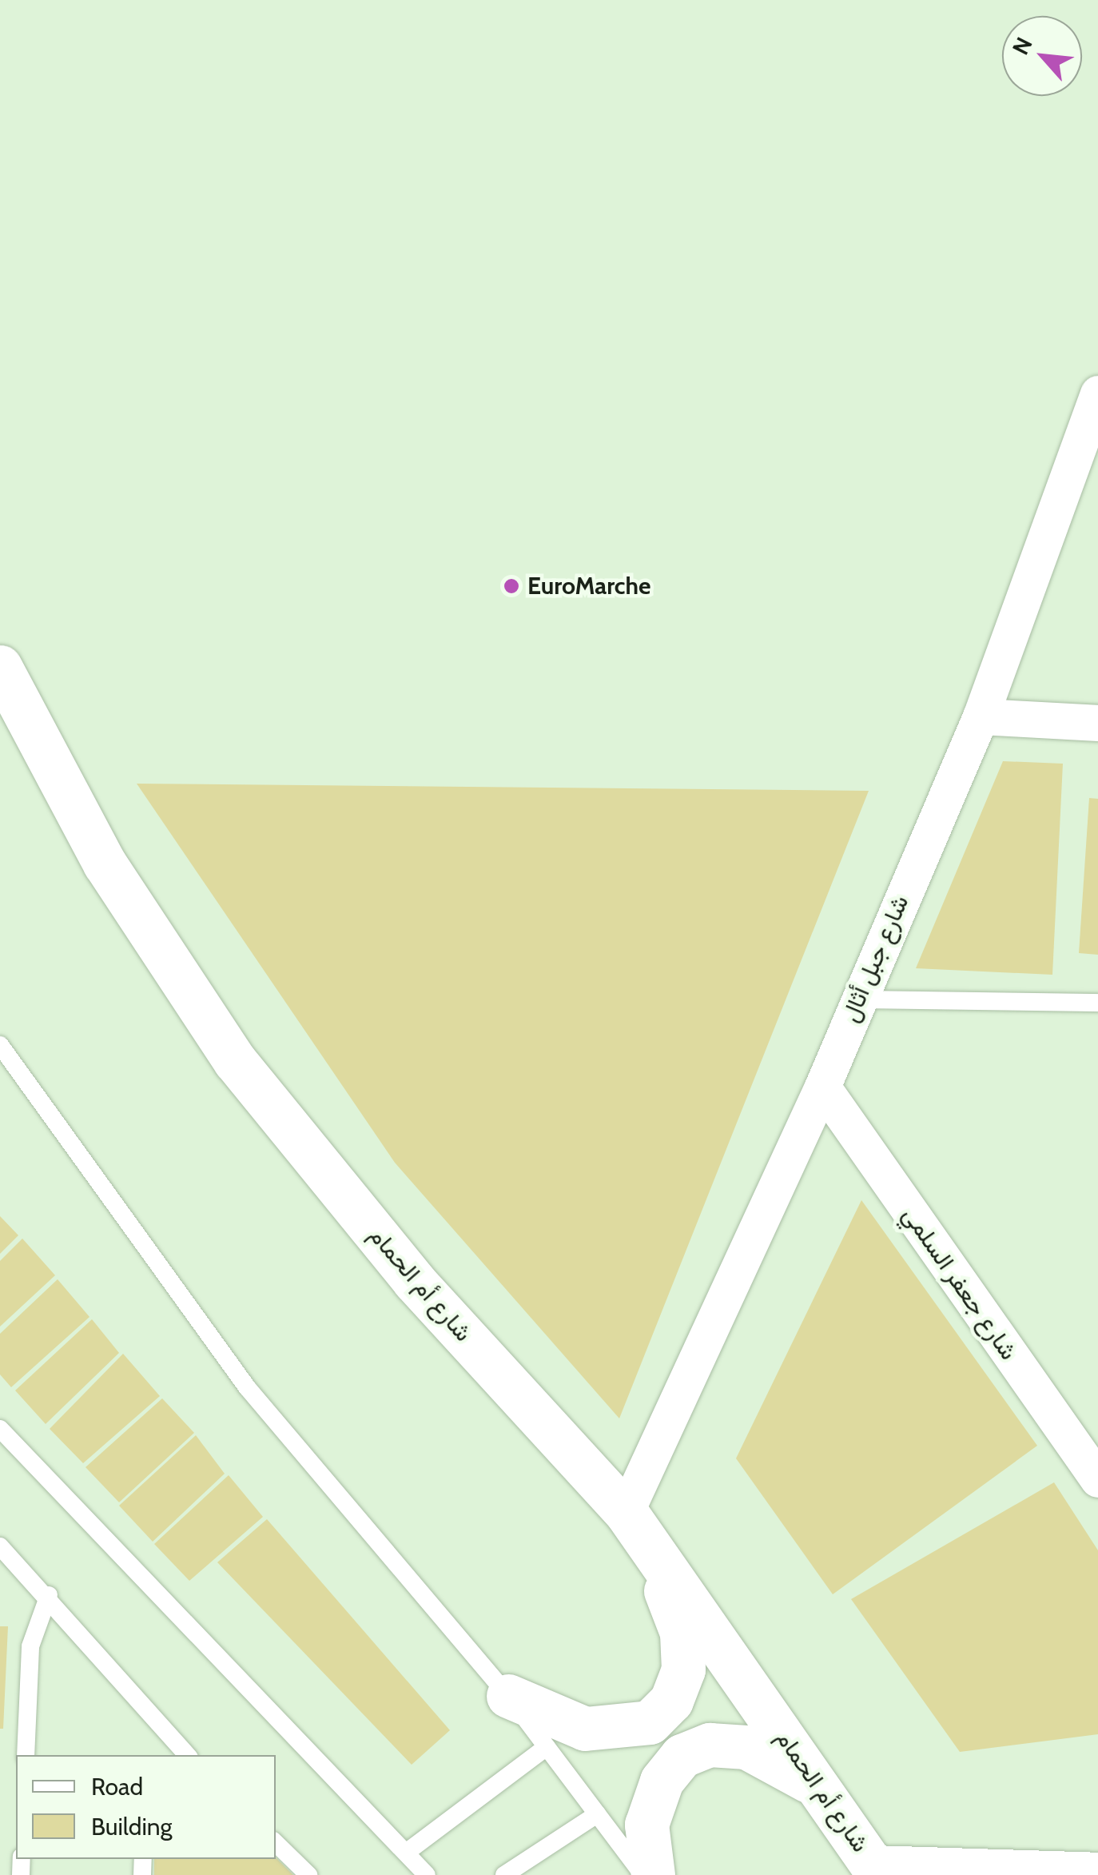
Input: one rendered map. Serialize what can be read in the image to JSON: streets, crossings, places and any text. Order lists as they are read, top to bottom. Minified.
{"streets":{"main road":["شارع أم الحمام"],"street":["شارع جبل أثال","شارع جعفر السلمي"]},"crossings":[["شارع جبل أثال","شارع جعفر السلمي"],["شارع جبل أثال","شارع أم الحمام"]],"places":["EuroMarche"],"legend":["Road","Building"],"north":"top left"}
